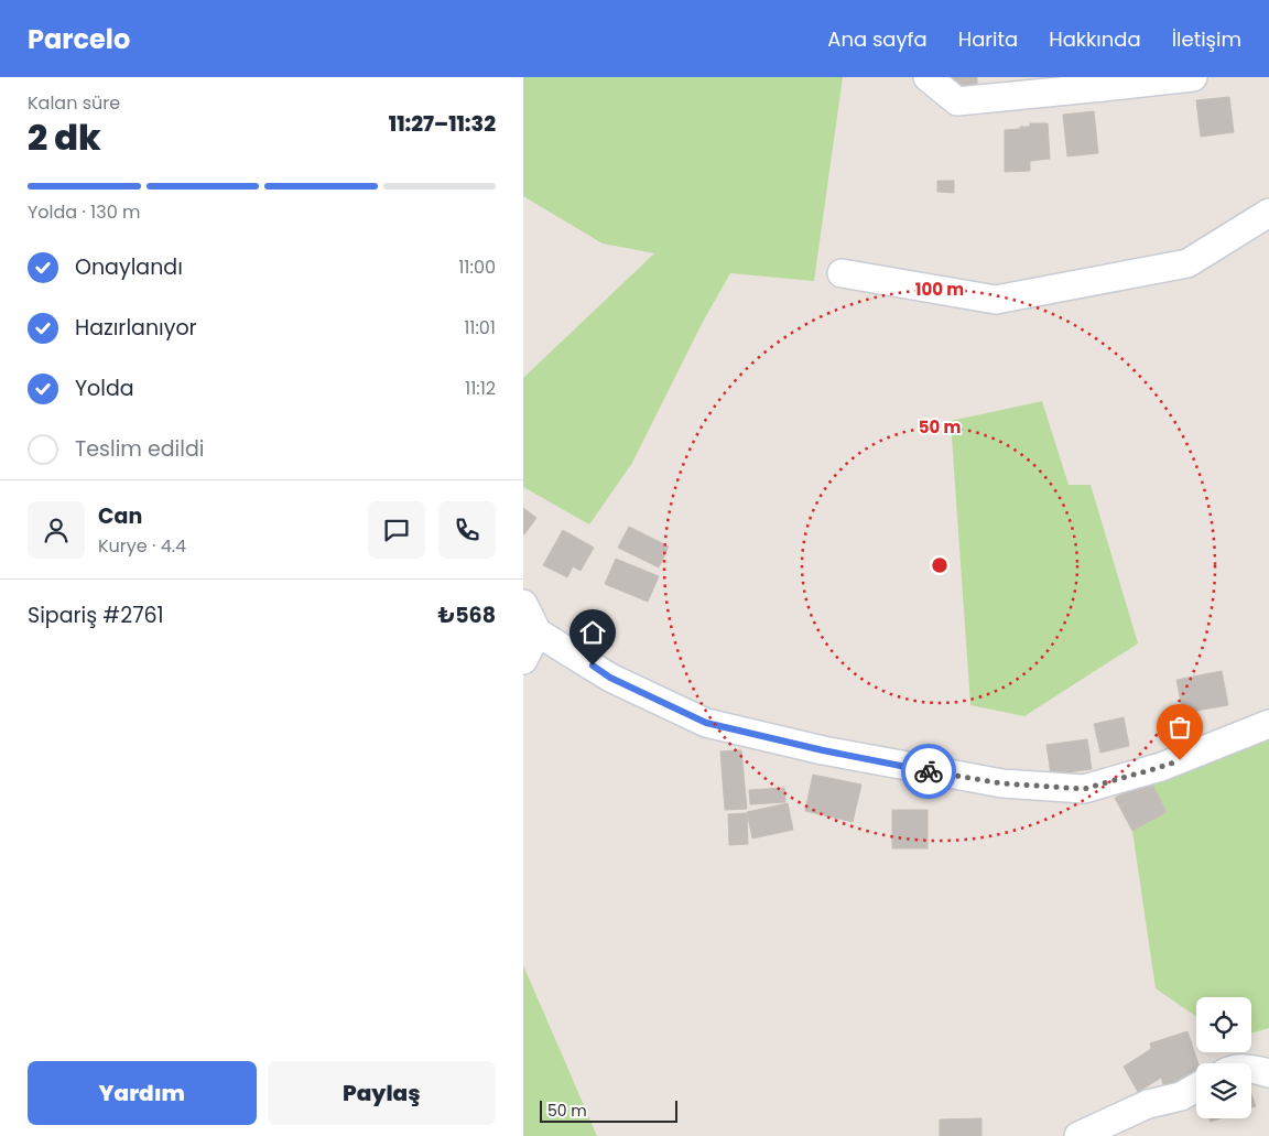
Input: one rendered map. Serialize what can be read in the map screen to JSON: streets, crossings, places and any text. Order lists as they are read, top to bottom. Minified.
{"scale_bar":"50 m","page":{"header":"Parcelo","nav":["Ana sayfa","Harita","Hakkında","İletişim"],"heading":["2 dk","Kalan süre","11:27–11:32"],"panel":["Can","Kurye · 4.4","Sipariş #2761","₺568"],"bar":"Yolda · 130 m","list":[["Onaylandı","11:00"],["Hazırlanıyor","11:01"],["Yolda","11:12"],"Teslim edildi"],"buttons":["Yardım","Paylaş"],"scale":"50 m"},"rings":["100 m","50 m"]}
